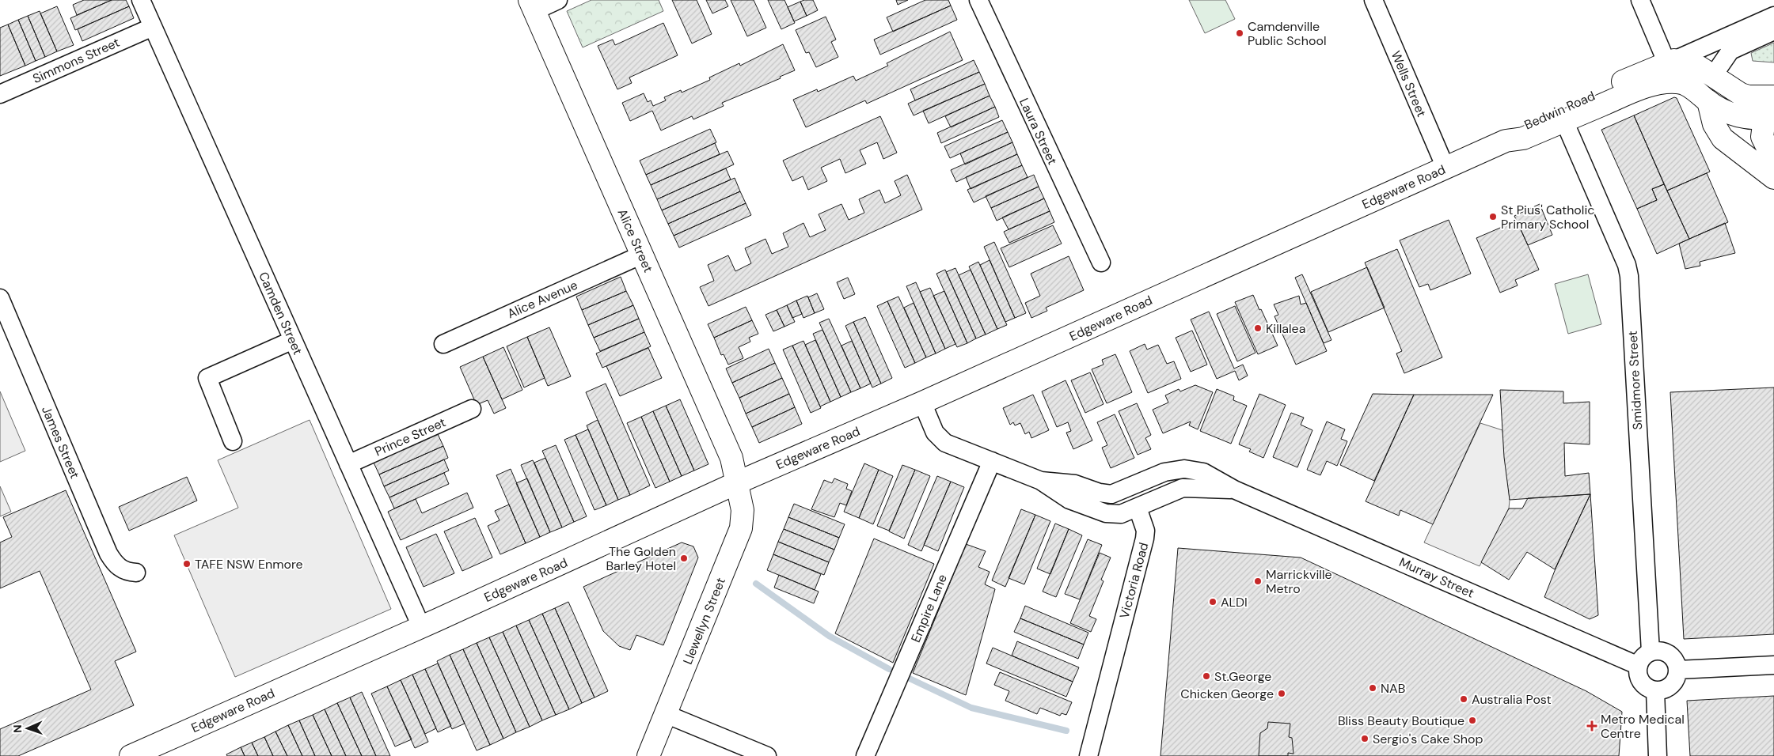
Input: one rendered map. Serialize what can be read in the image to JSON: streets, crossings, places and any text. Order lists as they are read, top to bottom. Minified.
{"streets":{"main road":["Bedwin Road","Edgeware Road","Alice Street","Llewellyn Street"],"street":["Simmons Street","Wells Street","Laura Street","Alice Avenue","Camden Street","Smidmore Street","Prince Street","James Street","Murray Street","Victoria Road","Empire Lane"]},"crossings":[["Simmons Street","Camden Street"],["Wells Street","Edgeware Road"],["Bedwin Road","Edgeware Road"],["Bedwin Road","Smidmore Street"],["Edgeware Road","Alice Street"],["Edgeware Road","Camden Street"],["Edgeware Road","Llewellyn Street"],["Alice Street","Alice Avenue"],["Alice Street","Llewellyn Street"],["Camden Street","Prince Street"],["Smidmore Street","Murray Street"],["Murray Street","Victoria Road"]],"places":{"other":["Camdenville Public School","St Pius' Catholic Primary School","Killalea","The Golden Barley Hotel","TAFE NSW Enmore","Marrickville Metro","ALDI","St.George","NAB","Chicken George","Australia Post","Bliss Beauty Boutique","Sergio's Cake Shop"],"health":["Metro Medical Centre"]},"north":"left"}
